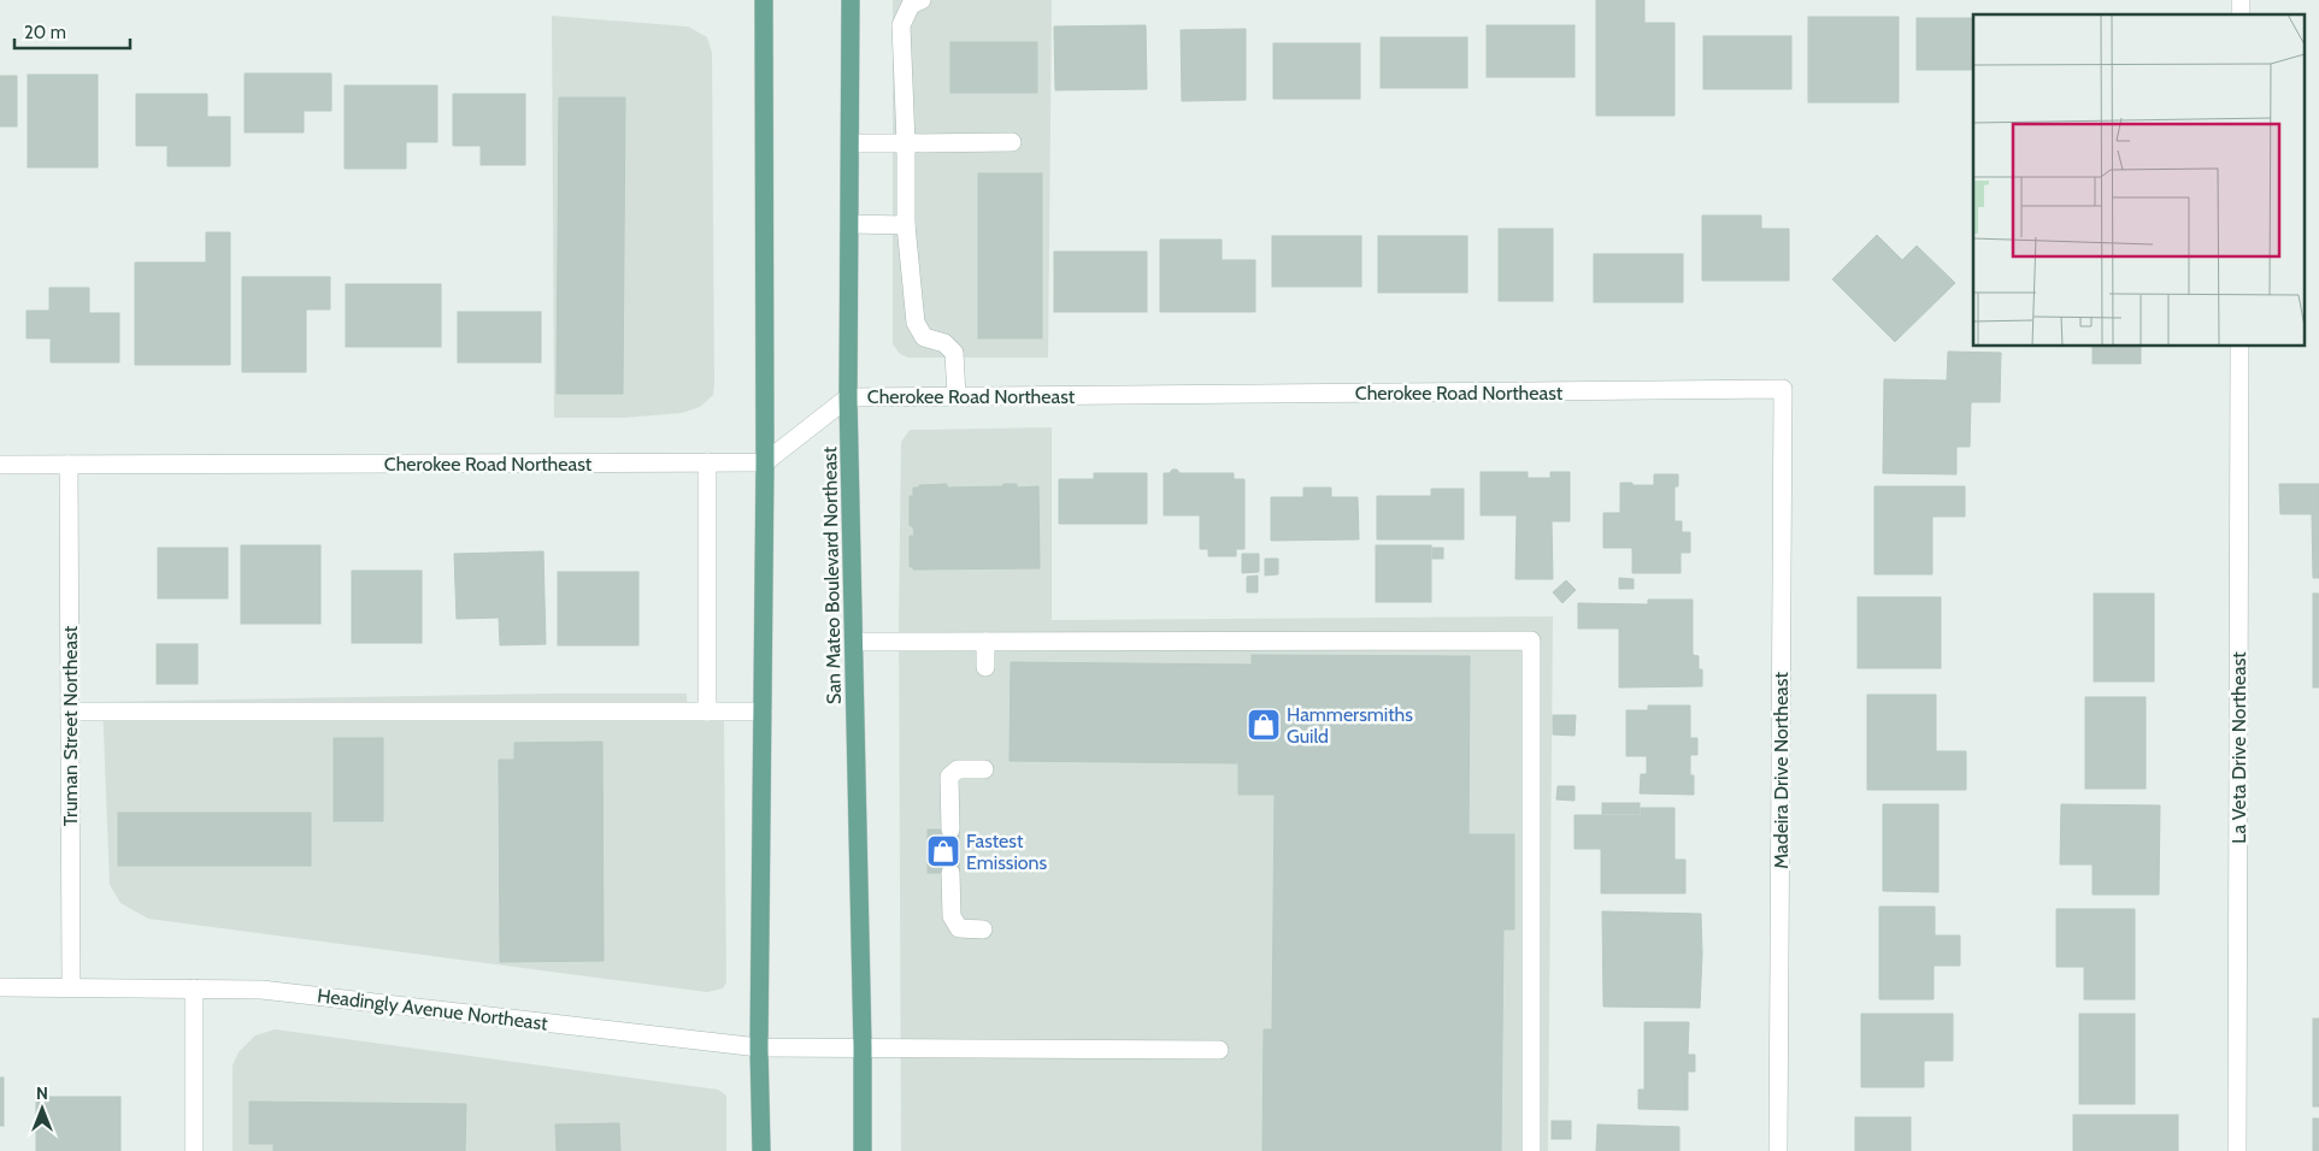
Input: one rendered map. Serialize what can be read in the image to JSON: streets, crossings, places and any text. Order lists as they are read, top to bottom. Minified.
{"streets":{"main road":["San Mateo Boulevard Northeast"],"street":["Cherokee Road Northeast","Truman Street Northeast","La Veta Drive Northeast","Madeira Drive Northeast","Headingly Avenue Northeast"]},"crossings":[["Cherokee Road Northeast","San Mateo Boulevard Northeast"],["Cherokee Road Northeast","Truman Street Northeast"],["Cherokee Road Northeast","Madeira Drive Northeast"],["San Mateo Boulevard Northeast","Headingly Avenue Northeast"],["Truman Street Northeast","Headingly Avenue Northeast"]],"places":{"shop":["Hammersmiths Guild","Fastest Emissions"]},"scale_bar":"20 m","north":"top"}
